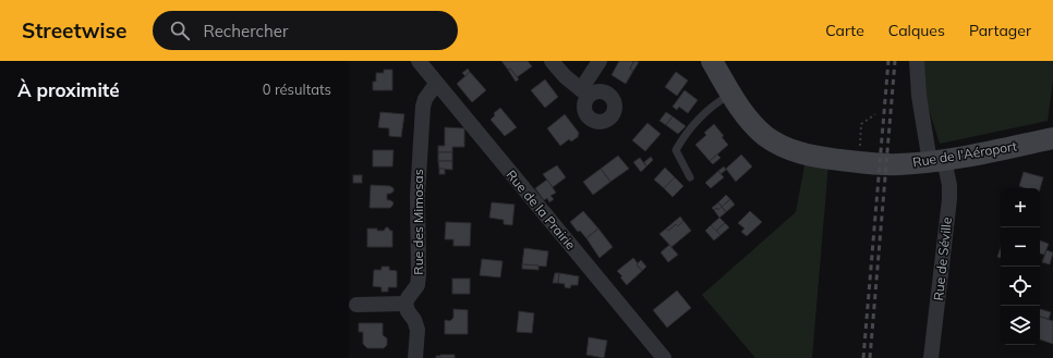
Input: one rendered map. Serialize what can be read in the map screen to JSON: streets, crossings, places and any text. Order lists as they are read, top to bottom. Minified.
{"streets":{"main road":["Rue de l'Aéroport"],"street":["Rue de la Prairie","Rue des Mimosas","Rue de Séville"]},"crossings":[["Rue de l'Aéroport","Rue de Séville"],["Rue de la Prairie","Rue des Mimosas"]],"page":{"header":"Streetwise","search":"Rechercher","nav":["Carte","Calques","Partager"],"heading":["À proximité","0 résultats"],"map_buttons":["+","−"]}}
